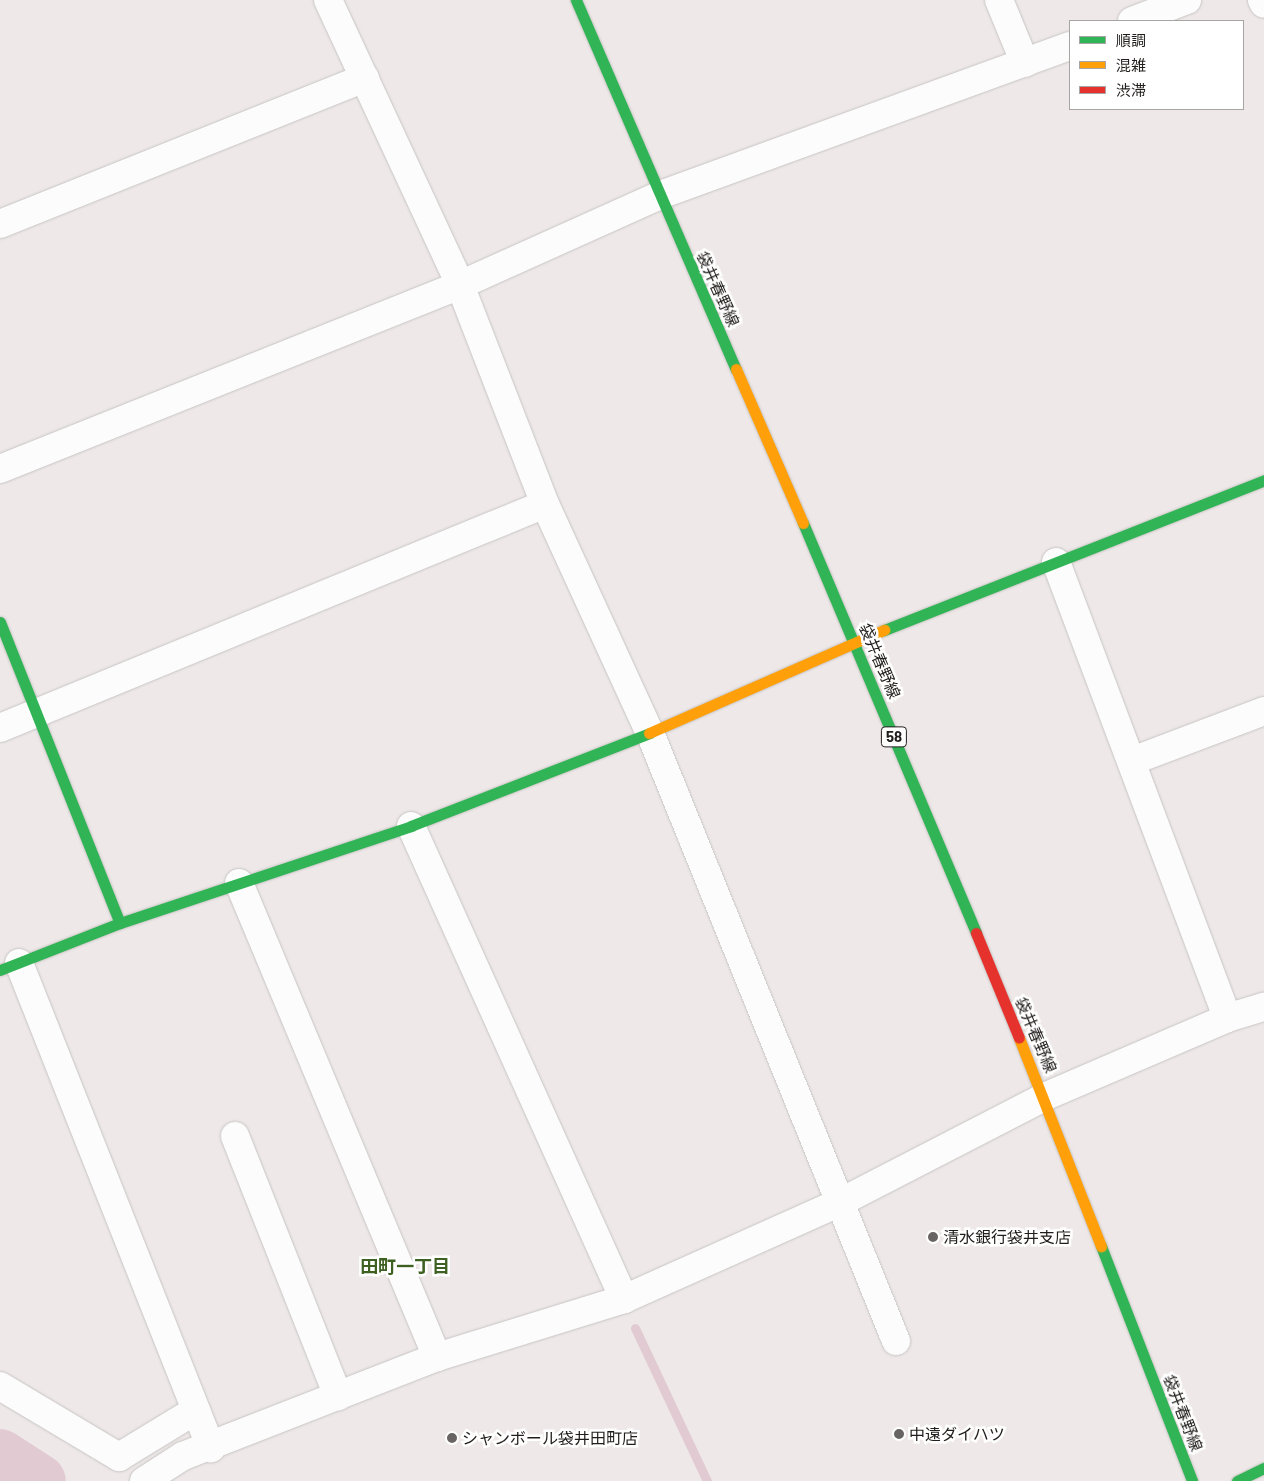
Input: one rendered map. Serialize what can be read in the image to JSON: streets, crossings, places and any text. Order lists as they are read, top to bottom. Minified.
{"streets":{"street":["袋井春野線","58"]},"districts":["田町一丁目"],"places":["清水銀行袋井支店","中遠ダイハツ","シャンボール袋井田町店"],"legend":["順調","混雑","渋滞"]}
